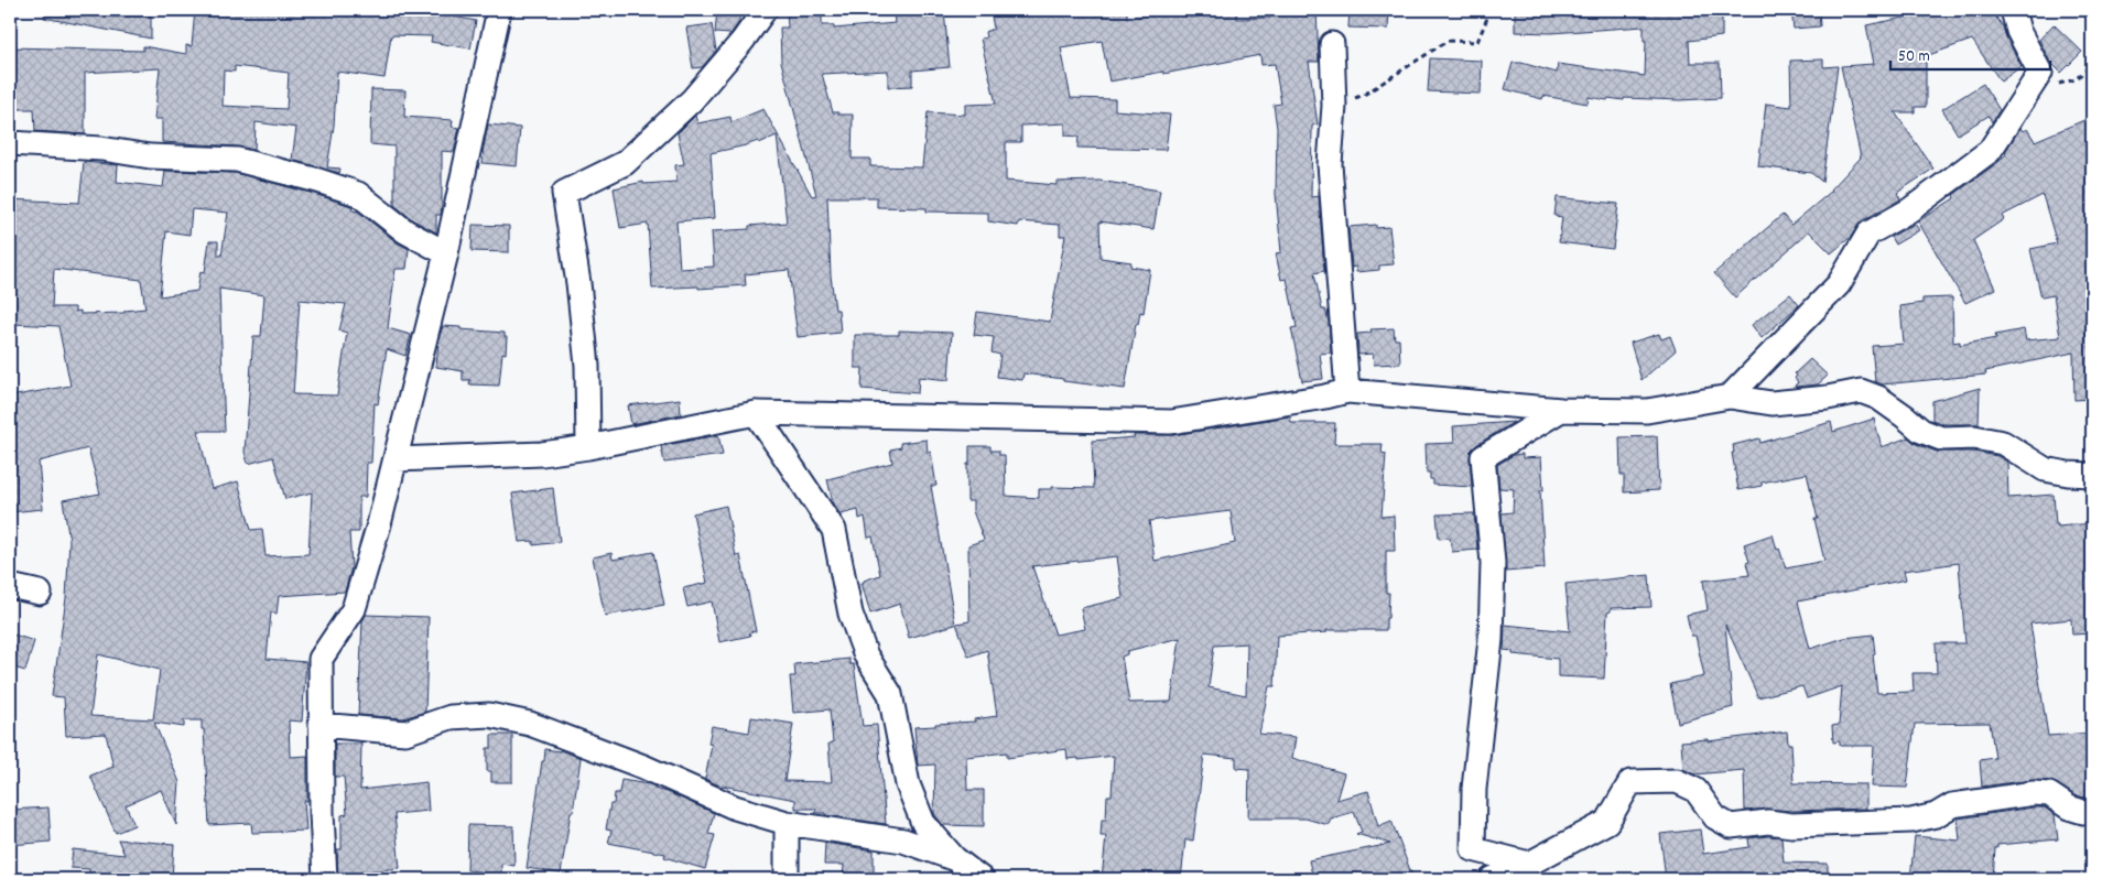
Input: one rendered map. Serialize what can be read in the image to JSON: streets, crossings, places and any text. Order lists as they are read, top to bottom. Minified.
{"scale_bar":"50 m"}
